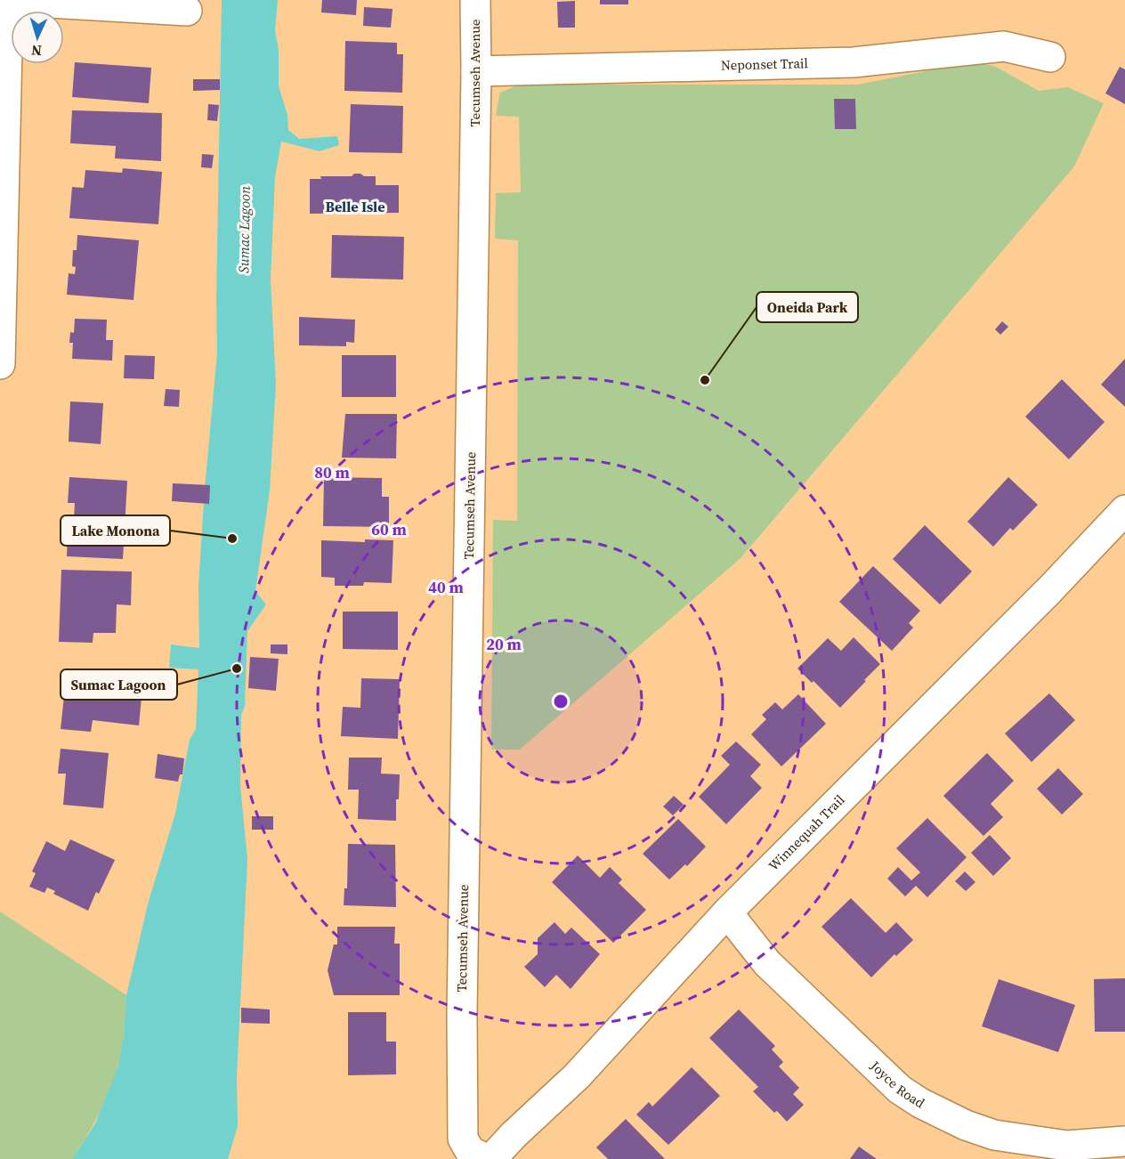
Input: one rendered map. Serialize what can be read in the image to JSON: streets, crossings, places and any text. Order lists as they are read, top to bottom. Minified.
{"streets":{"street":["Neponset Trail","Tecumseh Avenue","Winnequah Trail","Joyce Road"]},"crossings":[["Neponset Trail","Tecumseh Avenue"],["Winnequah Trail","Joyce Road"]],"districts":["Belle Isle"],"water":["Sumac Lagoon"],"places":["Oneida Park","Lake Monona","Sumac Lagoon"],"north":"bottom","rings":["80 m","60 m","40 m","20 m"]}
